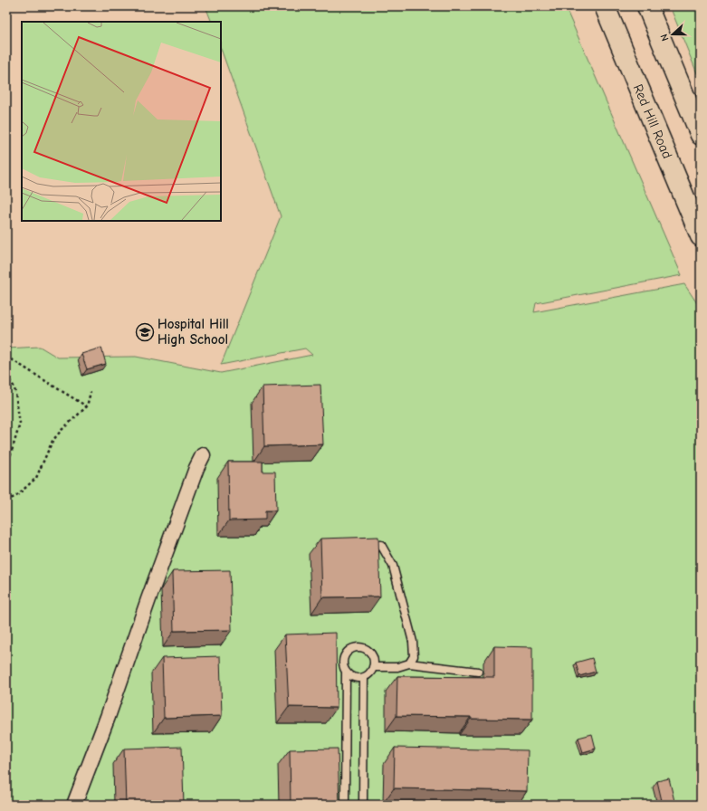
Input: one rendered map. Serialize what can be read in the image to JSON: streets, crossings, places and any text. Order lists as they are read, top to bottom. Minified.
{"streets":{"main road":["Red Hill Road"]},"places":{"school or university":["Hospital Hill High School"]},"north":"left"}
